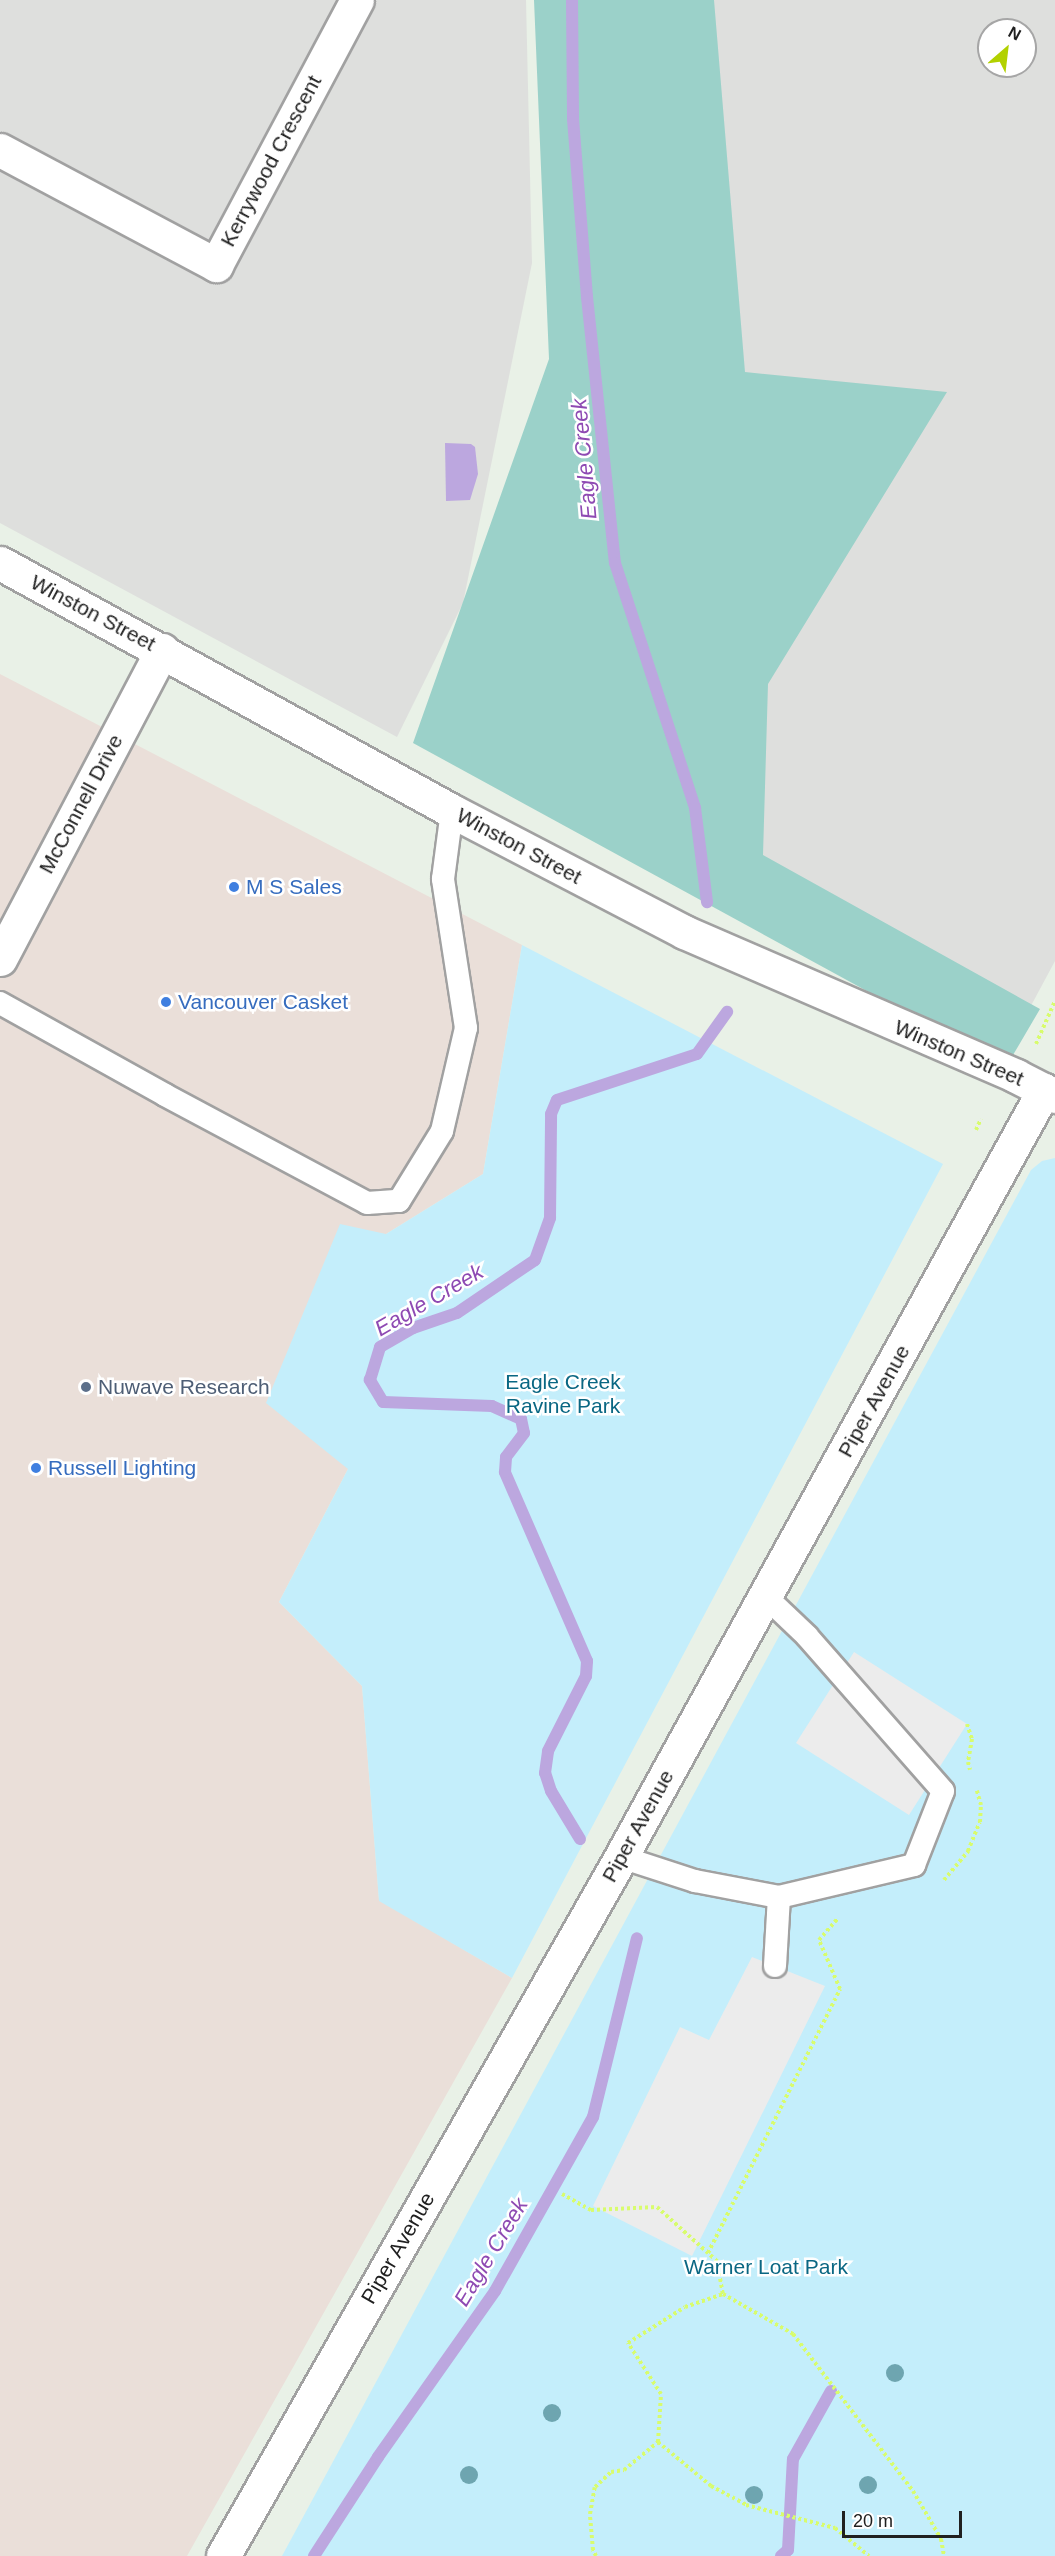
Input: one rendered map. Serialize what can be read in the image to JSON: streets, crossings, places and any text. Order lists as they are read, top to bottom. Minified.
{"streets":{"street":["Kerrywood Crescent","Winston Street","McConnell Drive","Piper Avenue"]},"crossings":[["Winston Street","McConnell Drive"],["Winston Street","Piper Avenue"]],"water":["Eagle Creek"],"parks":["Eagle Creek Ravine Park","Warner Loat Park"],"places":["M S Sales","Vancouver Casket","Nuwave Research","Russell Lighting"],"scale_bar":"20 m","north":"top right"}
